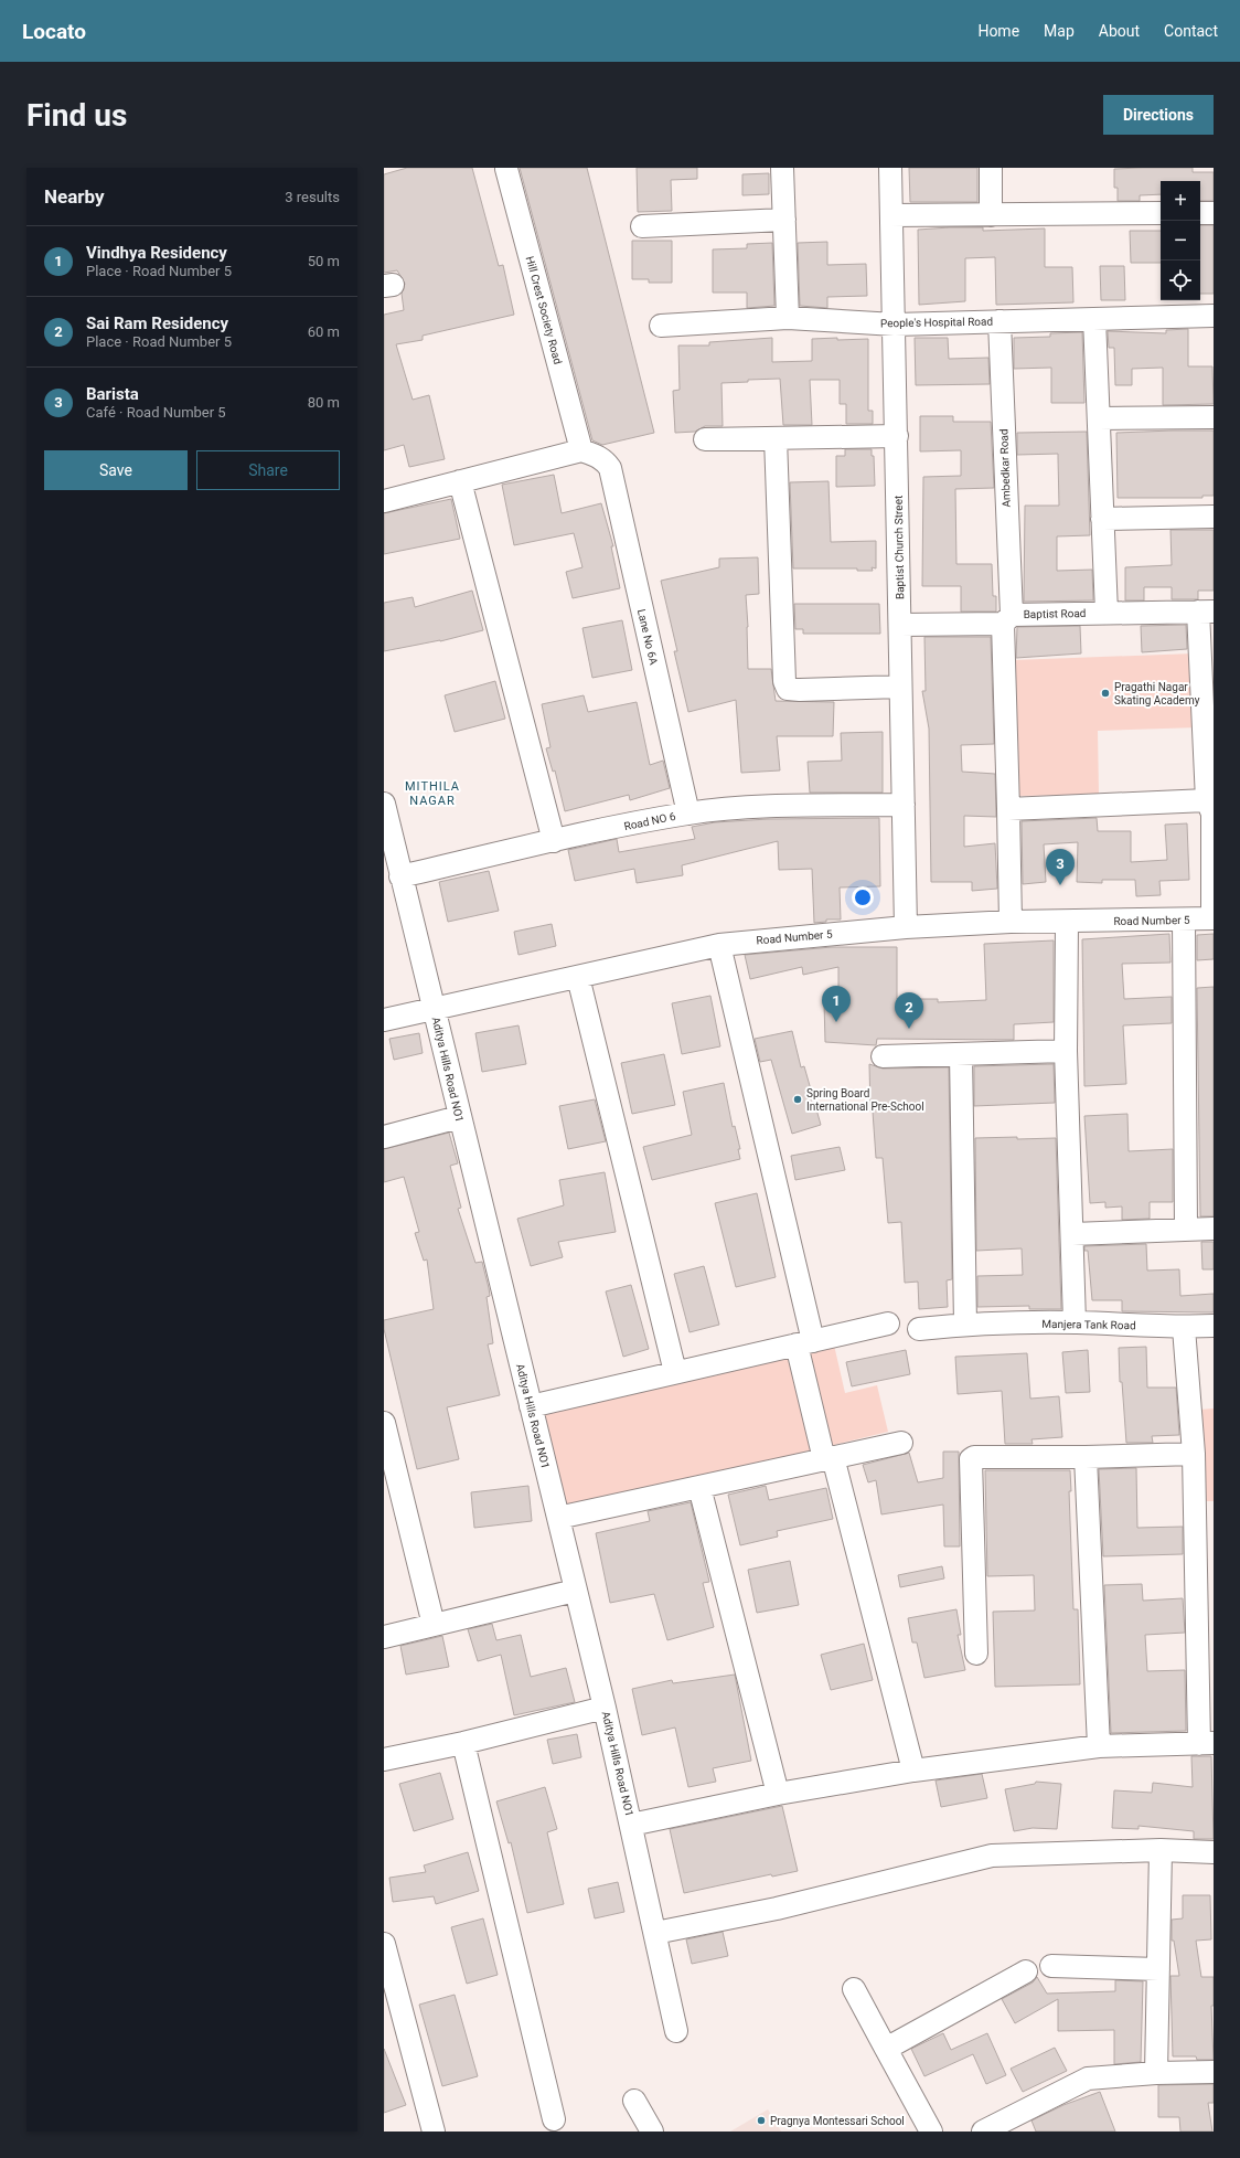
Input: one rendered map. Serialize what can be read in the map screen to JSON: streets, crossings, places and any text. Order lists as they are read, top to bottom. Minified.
{"streets":{"street":["Hill Crest Society Road","People's Hospital Road","Ambedkar Road","Baptist Church Street","Baptist Road","Lane No 6A","Road NO 6","Road Number 5","Aditya Hills Road NO1","Manjera Tank Road"]},"crossings":[["Hill Crest Society Road","Lane No 6A"],["People's Hospital Road","Ambedkar Road"],["People's Hospital Road","Baptist Church Street"],["Ambedkar Road","Baptist Road"],["Ambedkar Road","Road Number 5"],["Baptist Church Street","Baptist Road"],["Baptist Church Street","Road NO 6"],["Baptist Church Street","Road Number 5"],["Lane No 6A","Road NO 6"],["Road NO 6","Aditya Hills Road NO1"],["Road Number 5","Aditya Hills Road NO1"]],"districts":["MITHILA NAGAR"],"places":["Pragathi Nagar Skating Academy","Spring Board International Pre-School","Pragnya Montessari School"],"page":{"header":"Locato","nav":["Home","Map","About","Contact"],"buttons":["Directions",["Save","Share"]],"title":"Find us","heading":["Nearby","3 results"],"map_buttons":["+","−"],"list":[{"mark":"1","name":"Vindhya Residency","note":"Place · Road Number 5","value":"50 m"},{"mark":"2","name":"Sai Ram Residency","note":"Place · Road Number 5","value":"60 m"},{"mark":"3","name":"Barista","note":"Café · Road Number 5","value":"80 m"}],"pins":["3","1","2"]}}
